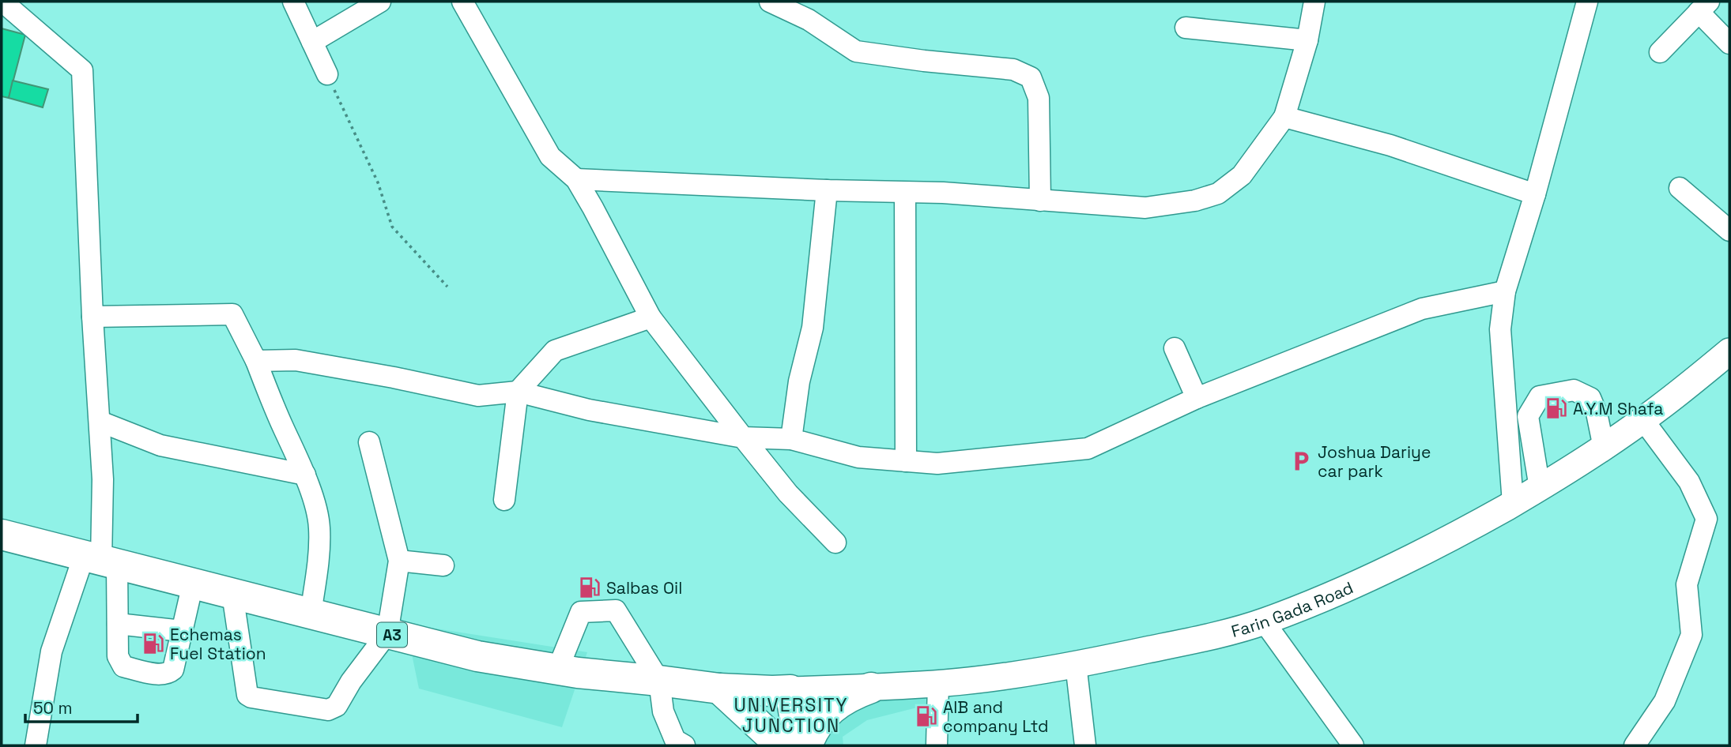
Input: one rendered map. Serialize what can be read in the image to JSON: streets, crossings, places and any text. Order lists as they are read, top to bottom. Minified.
{"streets":{"highway":["A3"],"main road":["Farin Gada Road"]},"crossings":[["Farin Gada Road","A3"]],"districts":["UNIVERSITY JUNCTION"],"places":{"fuel station":["A.Y.M Shafa","Salbas Oil","Echemas Fuel Station","AIB and company Ltd"],"parking":["Joshua Dariye car park"]},"scale_bar":"50 m"}
